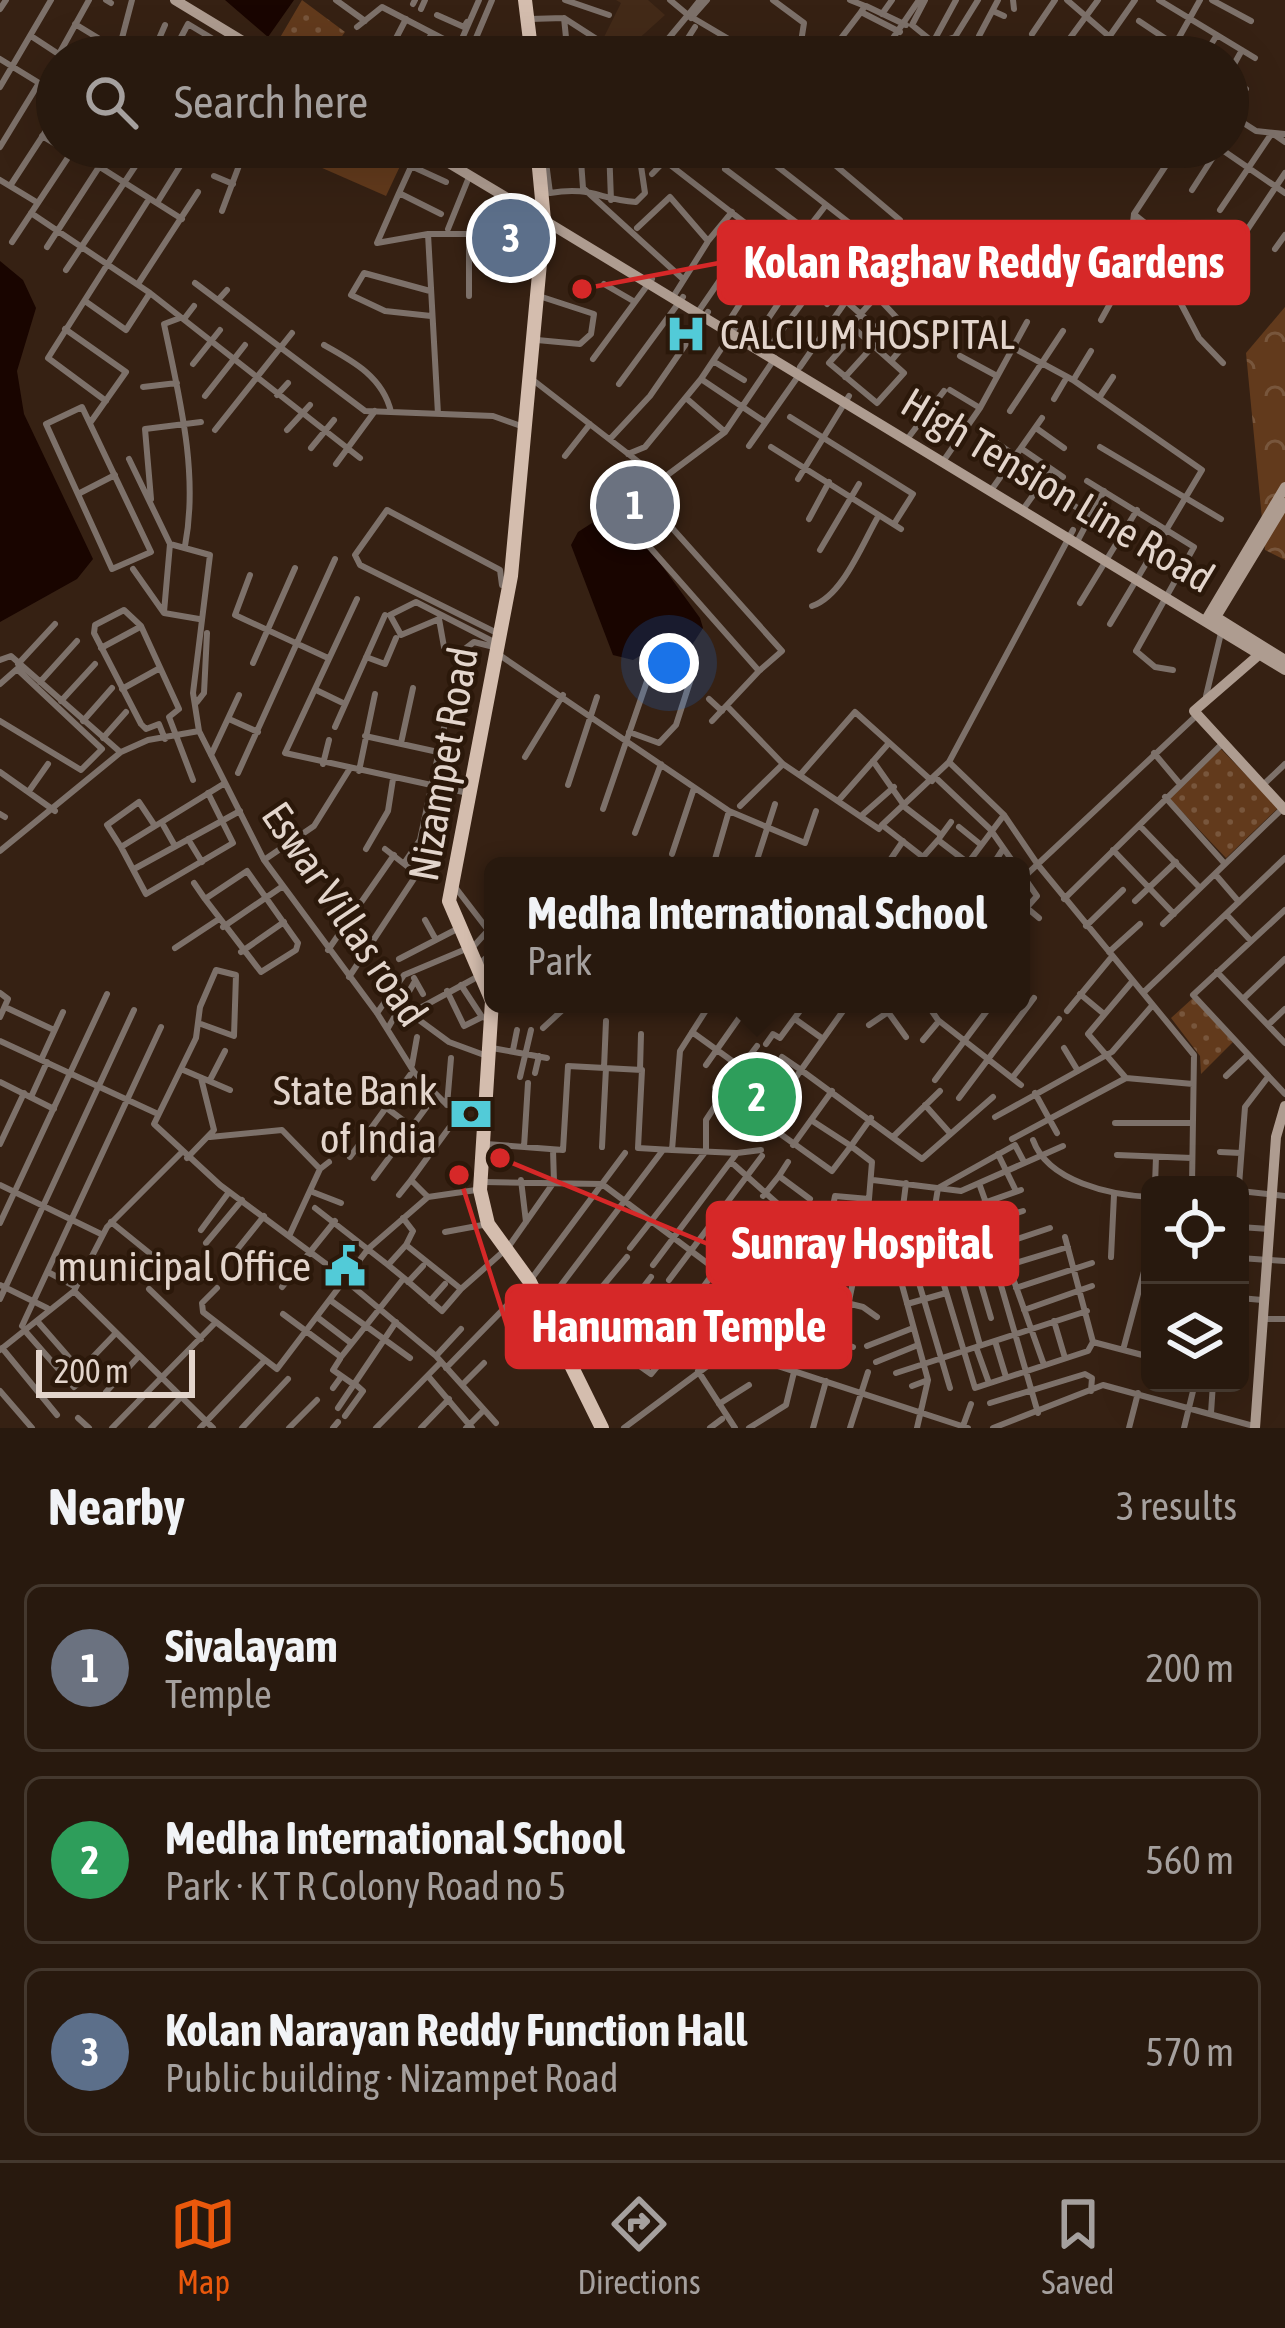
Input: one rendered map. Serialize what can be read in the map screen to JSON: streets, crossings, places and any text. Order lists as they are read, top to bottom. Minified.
{"streets":{"main road":["High Tension Line Road","Nizampet Road"],"street":["Eswar Villas road"]},"crossings":[["High Tension Line Road","Nizampet Road"]],"places":{"other":["Kolan Raghav Reddy Gardens","Sunray Hospital","Hanuman Temple"],"hospital":["CALCIUM HOSPITAL"],"bank":["State Bank of India"],"public building":["municipal Office"]},"scale_bar":"200 m","page":{"search":"Search here","pins":["3","1","2"],"popup":["Medha International School","Park"],"scale":"200 m","heading":["Nearby","3 results"],"list":[{"mark":"1","name":"Sivalayam","note":"Temple","value":"200 m"},{"mark":"2","name":"Medha International School","note":"Park · K T R Colony Road no 5","value":"560 m"},{"mark":"3","name":"Kolan Narayan Reddy Function Hall","note":"Public building · Nizampet Road","value":"570 m"}],"nav":["Map","Directions","Saved"]}}
